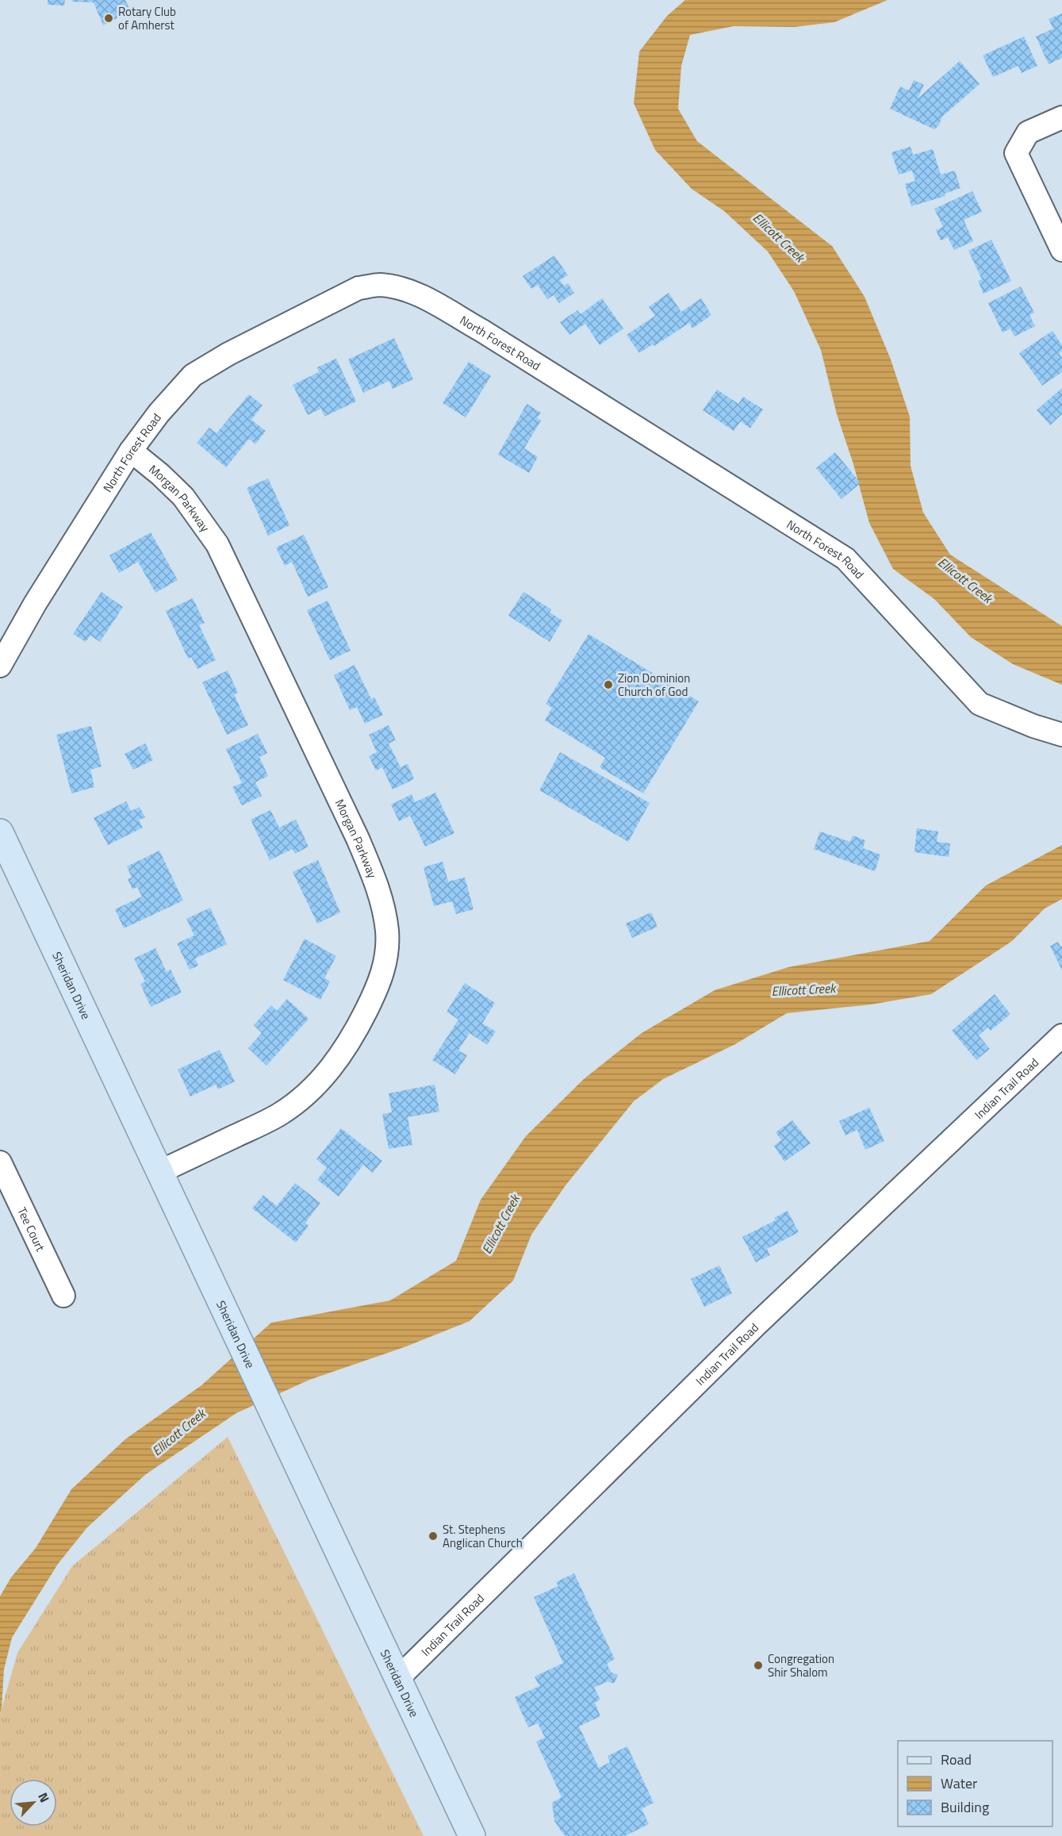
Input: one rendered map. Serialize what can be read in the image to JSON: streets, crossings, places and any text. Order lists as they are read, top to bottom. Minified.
{"streets":{"main road":["Sheridan Drive"],"street":["North Forest Road","Morgan Parkway","Indian Trail Road","Tee Court"]},"crossings":[["North Forest Road","Morgan Parkway"],["Morgan Parkway","Sheridan Drive"],["Sheridan Drive","Indian Trail Road"]],"water":["Ellicott Creek"],"places":["Rotary Club of Amherst","Zion Dominion Church of God","St. Stephens Anglican Church","Congregation Shir Shalom"],"legend":["Road","Water","Building"],"north":"top right"}
